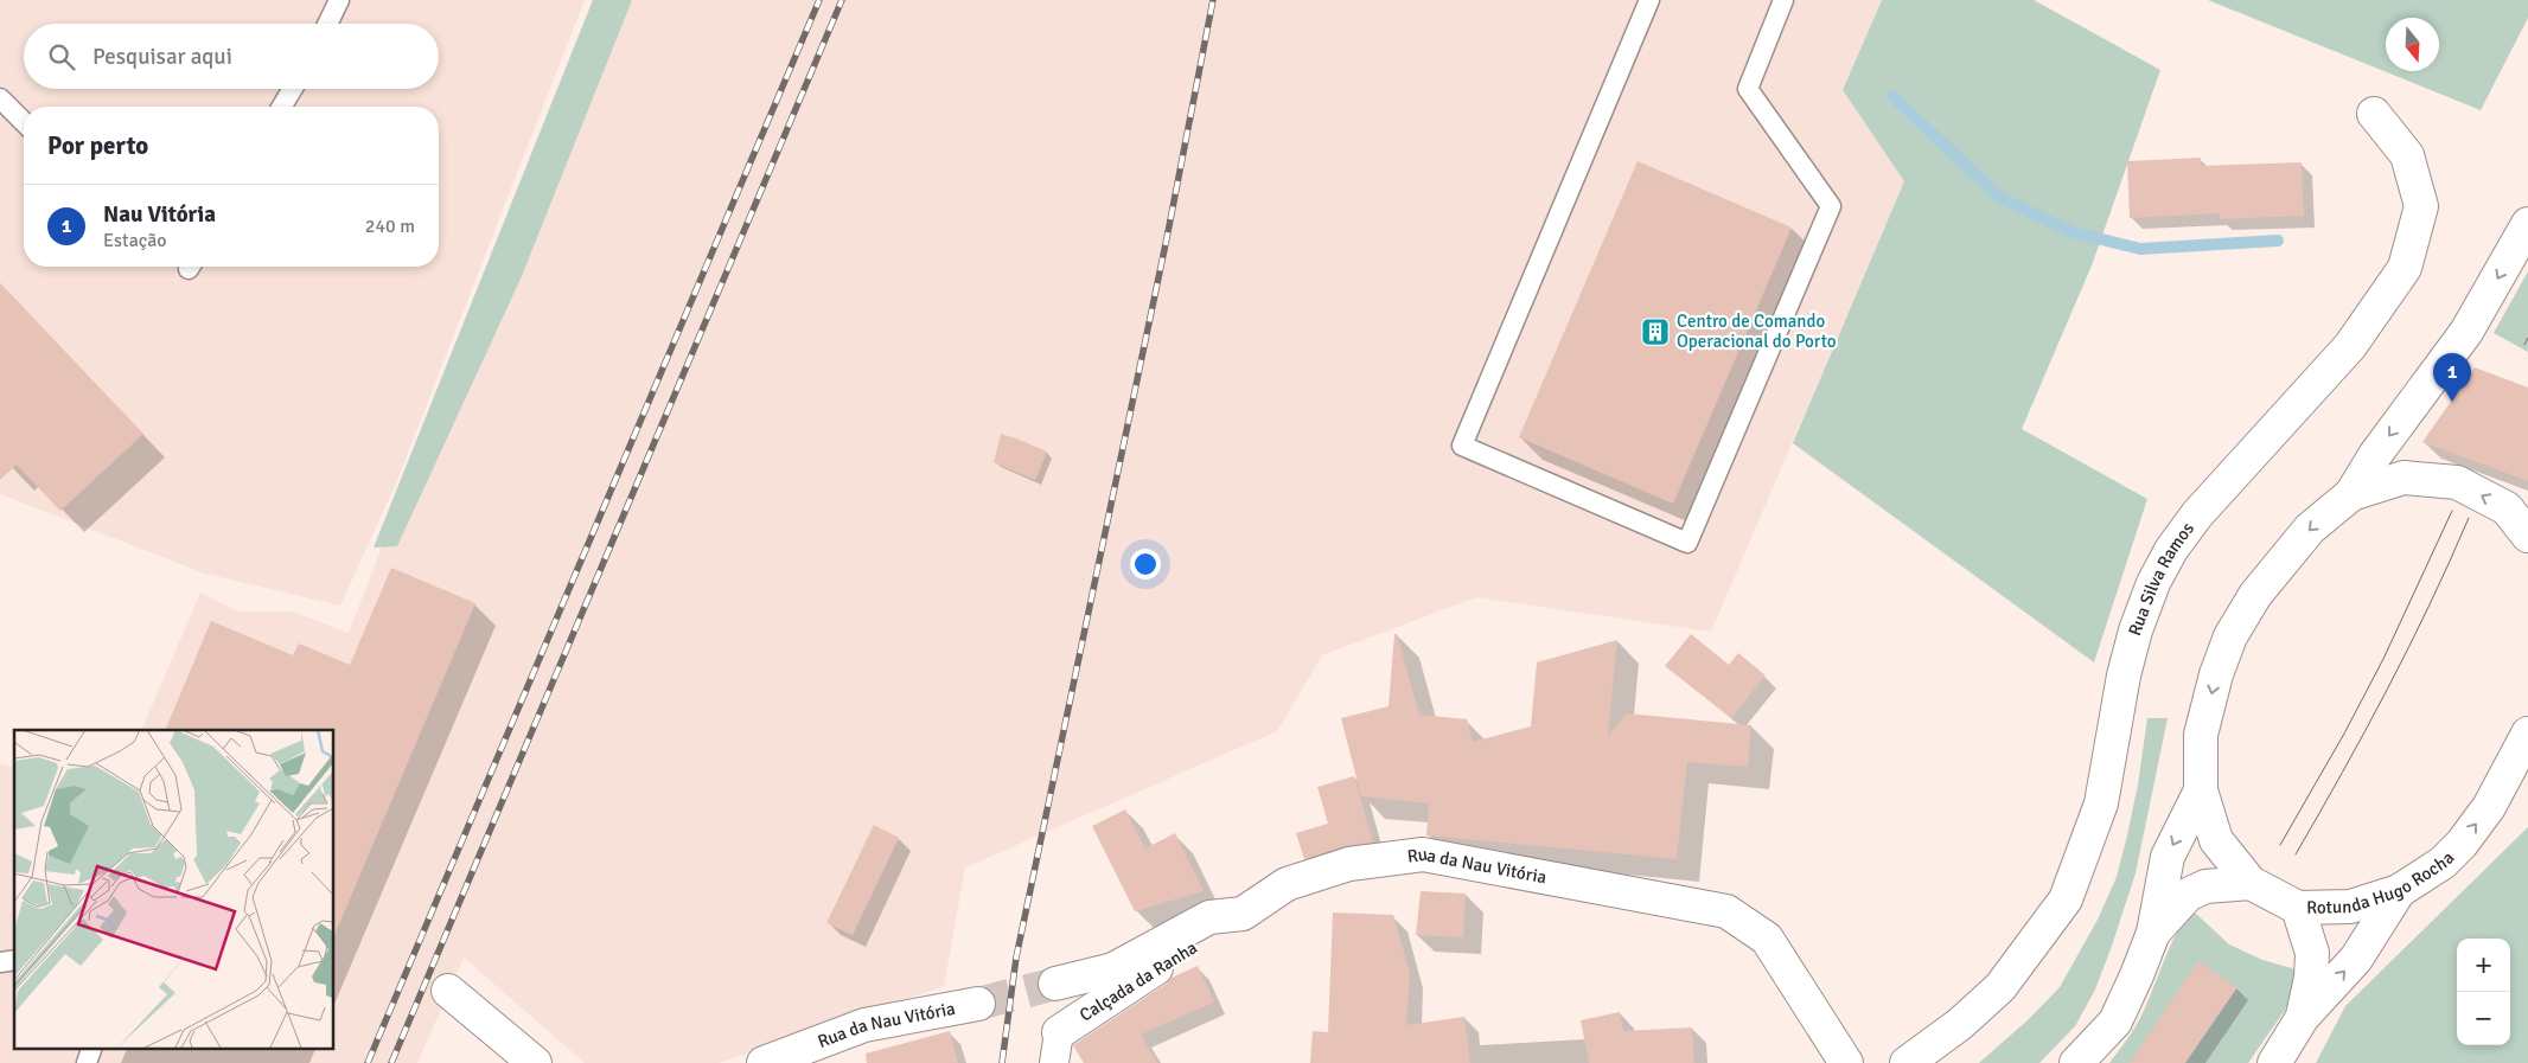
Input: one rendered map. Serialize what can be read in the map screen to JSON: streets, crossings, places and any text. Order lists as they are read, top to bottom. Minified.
{"streets":{"street":["Rua Silva Ramos","Rua da Nau Vitória","Rotunda Hugo Rocha","Calçada da Ranha"]},"crossings":[["Rua da Nau Vitória","Calçada da Ranha"]],"places":{"building":["Centro de Comando Operacional do Porto"]},"north":"bottom","page":{"search":"Pesquisar aqui","heading":"Por perto","list":[{"mark":"1","name":"Nau Vitória","note":"Estação","value":"240 m"}],"pins":"1","map_buttons":["+","−"]}}
